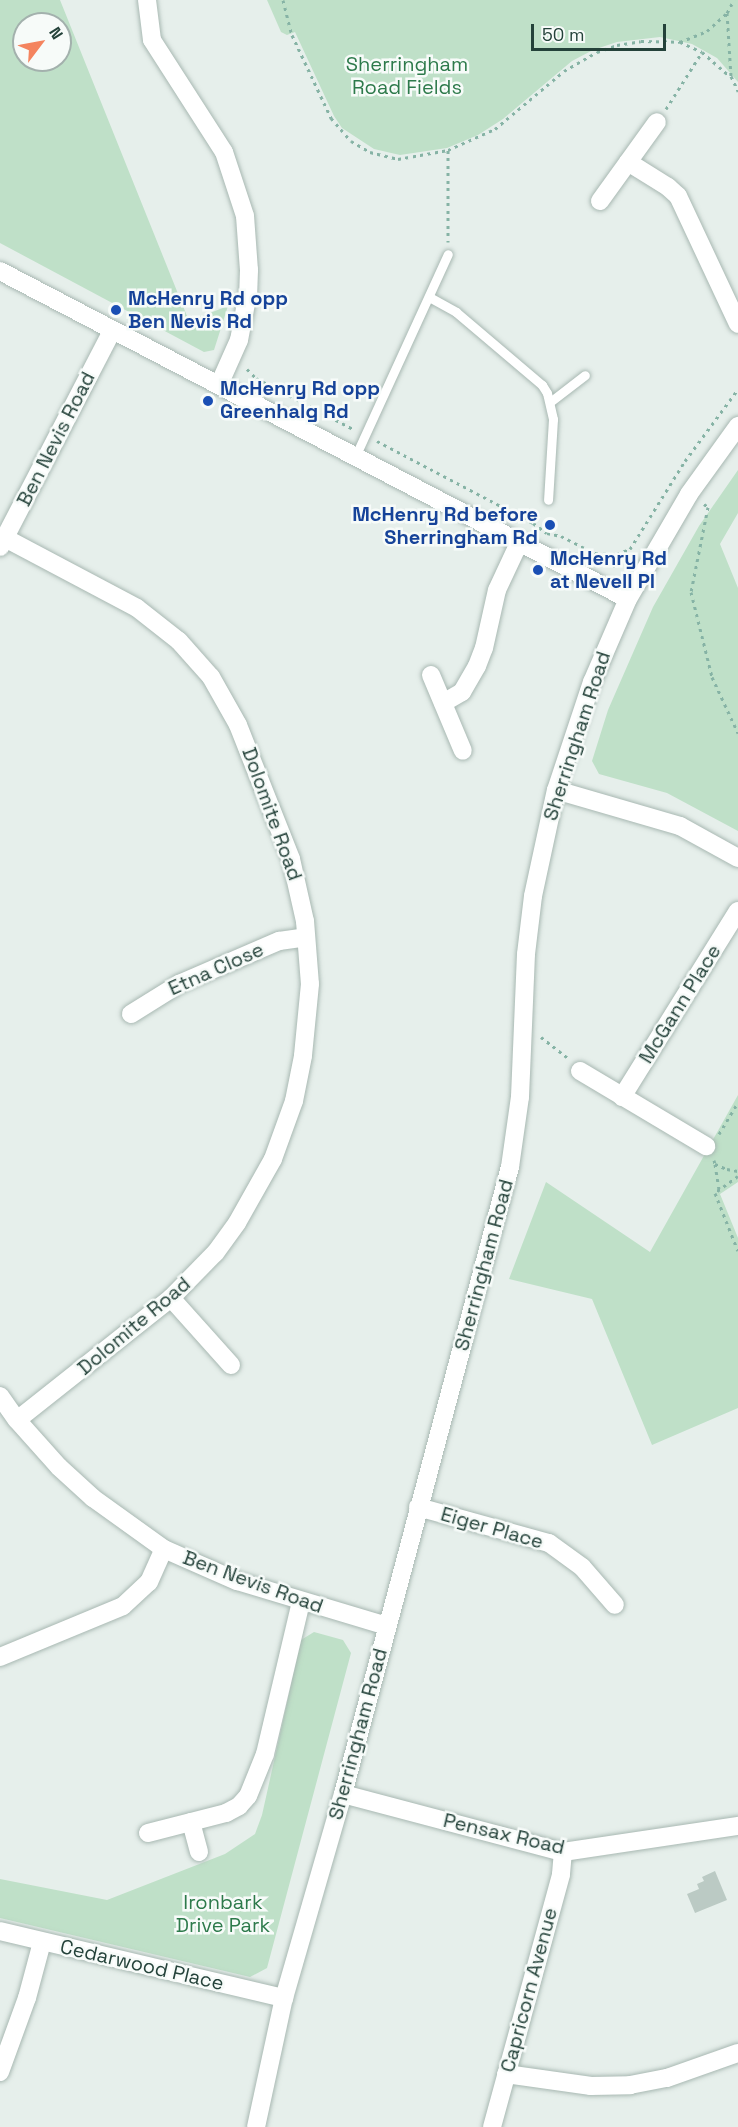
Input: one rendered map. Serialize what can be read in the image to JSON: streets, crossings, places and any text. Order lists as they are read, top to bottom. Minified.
{"streets":{"street":["Ben Nevis Road","Sherringham Road","Dolomite Road","Etna Close","McGann Place","Eiger Place","Pensax Road","Cedarwood Place","Capricorn Avenue"]},"crossings":[["Ben Nevis Road","Sherringham Road"],["Ben Nevis Road","Dolomite Road"],["Sherringham Road","Eiger Place"],["Sherringham Road","Pensax Road"],["Sherringham Road","Cedarwood Place"],["Dolomite Road","Etna Close"],["Pensax Road","Capricorn Avenue"]],"parks":["Sherringham Road Fields","Ironbark Drive Park"],"places":["McHenry Rd opp Ben Nevis Rd","McHenry Rd opp Greenhalg Rd","McHenry Rd before Sherringham Rd","McHenry Rd at Nevell Pl"],"scale_bar":"50 m","north":"top right"}
